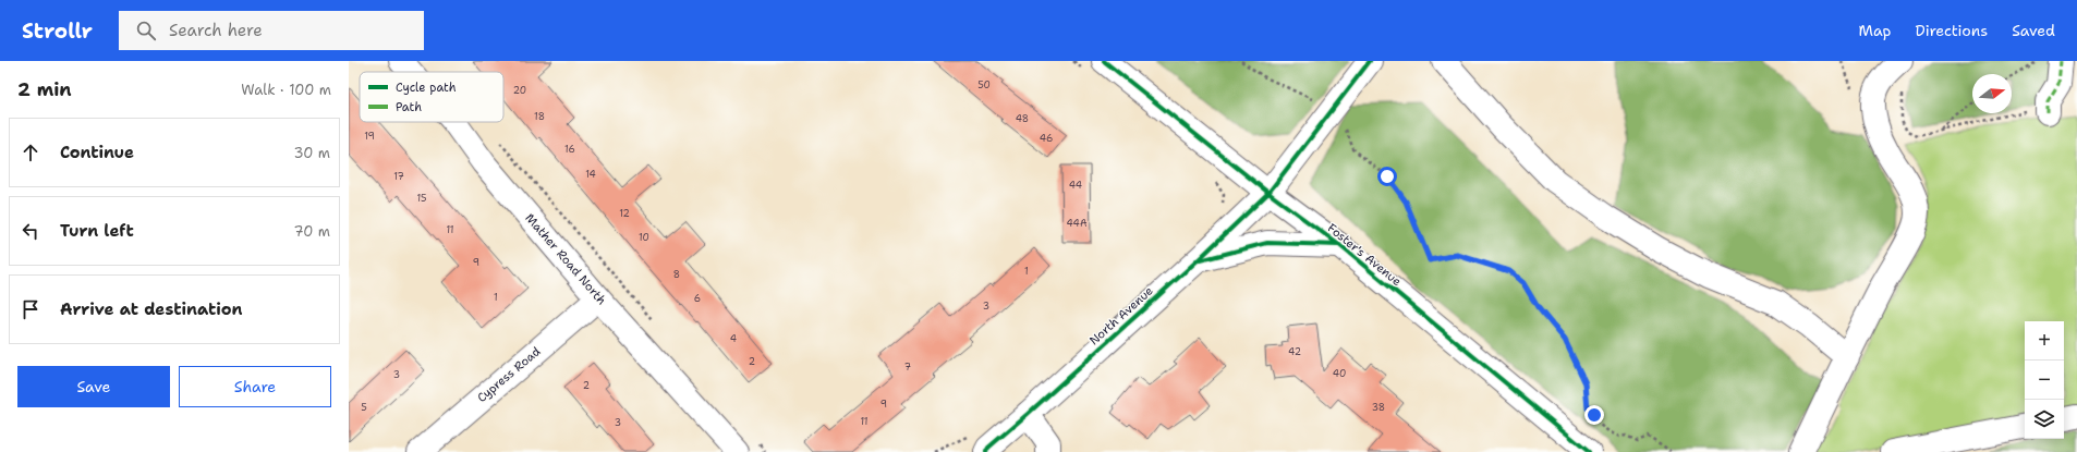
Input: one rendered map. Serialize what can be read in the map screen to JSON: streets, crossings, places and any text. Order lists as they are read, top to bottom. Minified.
{"streets":{"street":["Foster's Avenue","Mather Road North","North Avenue","Cypress Road"]},"crossings":[["Foster's Avenue","North Avenue"],["Mather Road North","Cypress Road"]],"house_numbers":["50","20","18","48","19","46","16","14","17","44","15","12","44A","11","10","9","1","8","1","6","3","4","42","2","7","40","3","2","9","5","38","11","3"],"legend":["Cycle path","Path"],"north":"right","page":{"header":"Strollr","search":"Search here","nav":["Map","Directions","Saved"],"heading":["2 min","Walk · 100 m"],"list":[["Continue","30 m"],["Turn left","70 m"],"Arrive at destination"],"map_buttons":["+","−"],"buttons":["Save","Share"]}}
